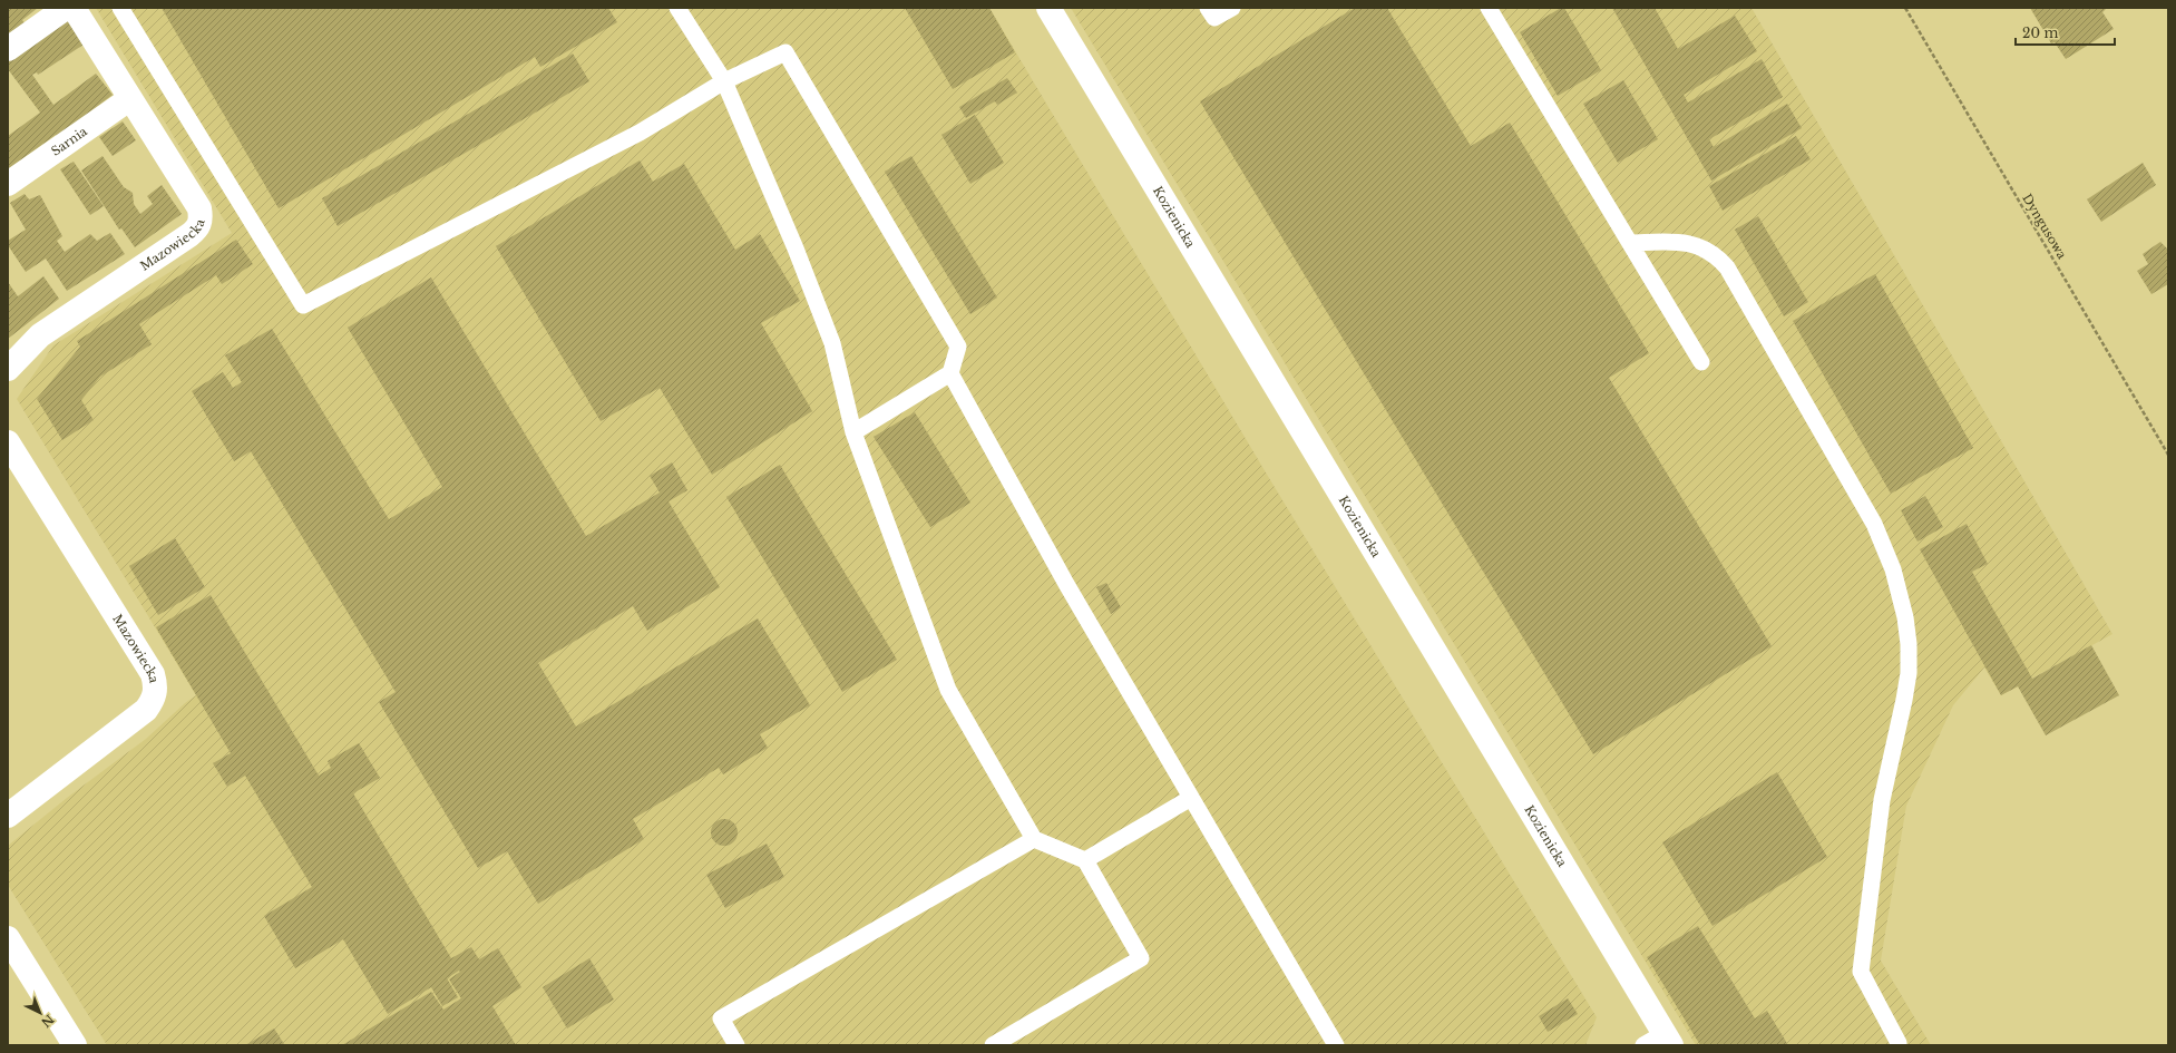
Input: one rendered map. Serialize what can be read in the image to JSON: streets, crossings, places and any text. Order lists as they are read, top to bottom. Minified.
{"streets":{"street":["Sarnia","Kozienicka","Mazowiecka"],"path":["Dyngusowa"]},"crossings":[["Sarnia","Mazowiecka"]],"scale_bar":"20 m","north":"bottom right"}
